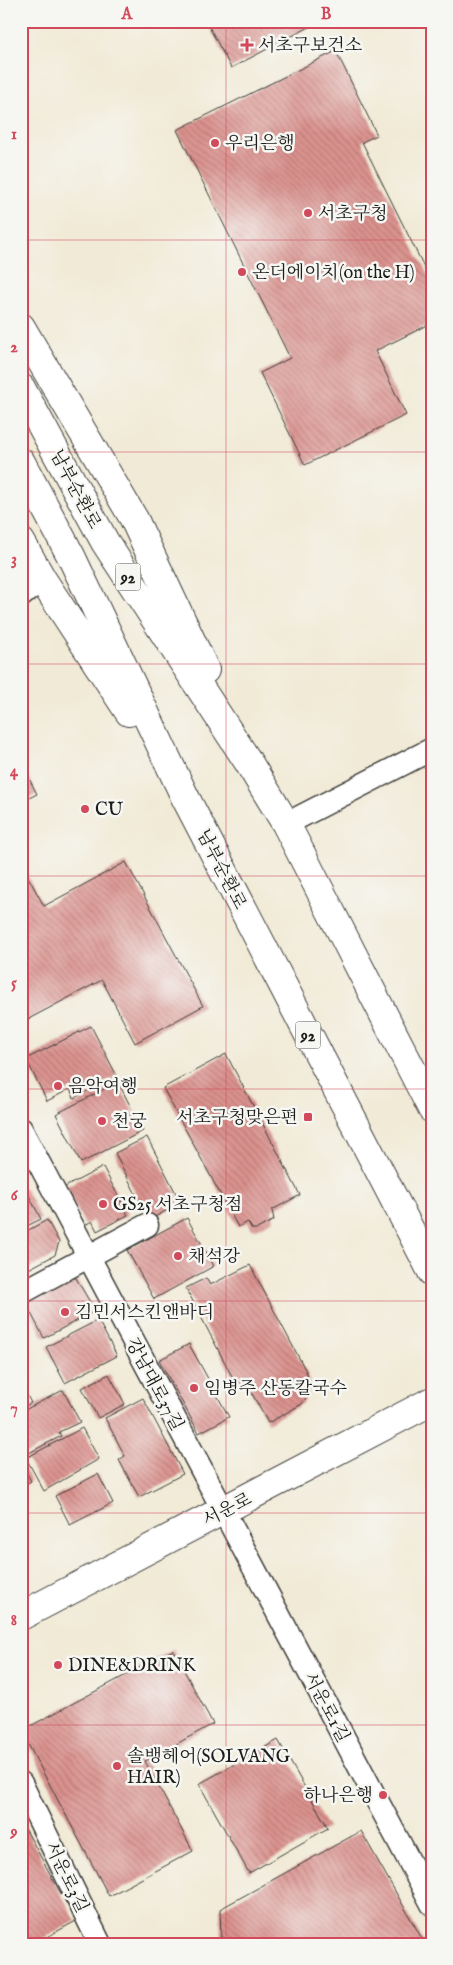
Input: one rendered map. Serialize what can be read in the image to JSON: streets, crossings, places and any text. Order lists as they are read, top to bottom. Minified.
{"streets":{"main road":["남부순환로","92","서운로"],"street":["강남대로37길","서운로1길","서운로3길"]},"crossings":[["강남대로37길","서운로"],["강남대로37길","서운로1길"],["서운로","서운로1길"]],"places":{"health":["서초구보건소"],"other":["우리은행","서초구청","온더에이치(on the H)","CU","음악여행","천궁","GS25 서초구청점","채석강","김민서스킨앤바디","임병주 산동칼국수","DINE&DRINK","솔뱅헤어(SOLVANG HAIR)","하나은행"],"transit":["서초구청맞은편"]},"grid":{"columns":["A","B"],"rows":["1","2","3","4","5","6","7","8","9"]}}
